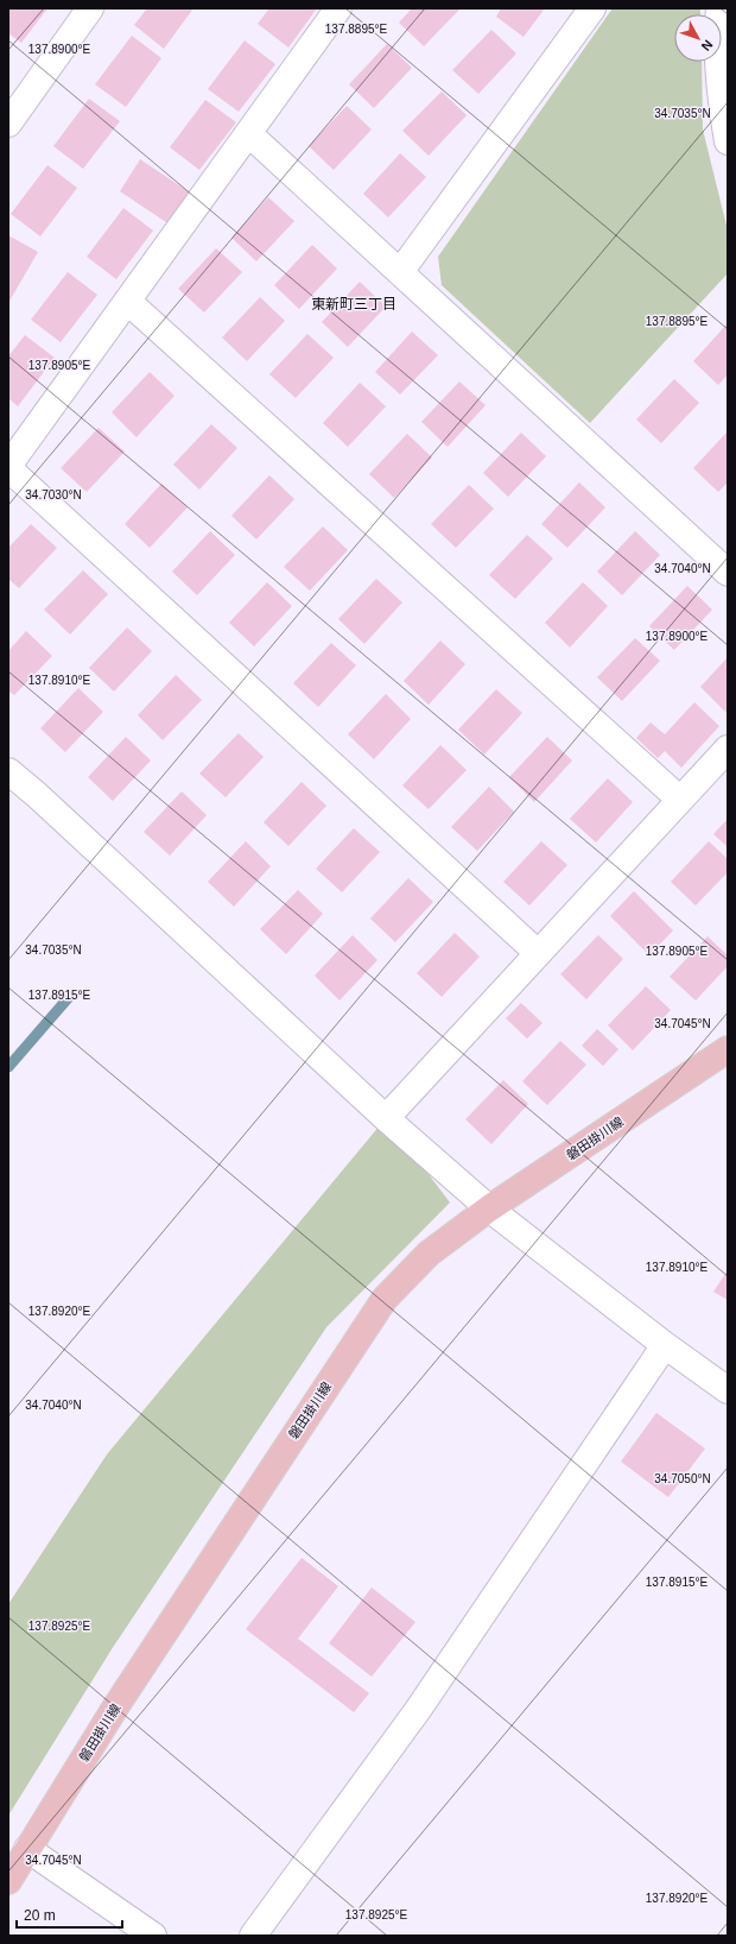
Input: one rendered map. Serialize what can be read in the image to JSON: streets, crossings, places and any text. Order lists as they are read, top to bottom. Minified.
{"streets":{"main road":["磐田掛川線"]},"districts":["東新町三丁目"],"scale_bar":"20 m","north":"bottom right","coordinates":["137.8895°E","137.8900°E","34.7035°N","137.8905°E","34.7030°N","34.7040°N","137.8910°E","137.8915°E","34.7045°N","137.8920°E","34.7050°N","137.8925°E"]}
